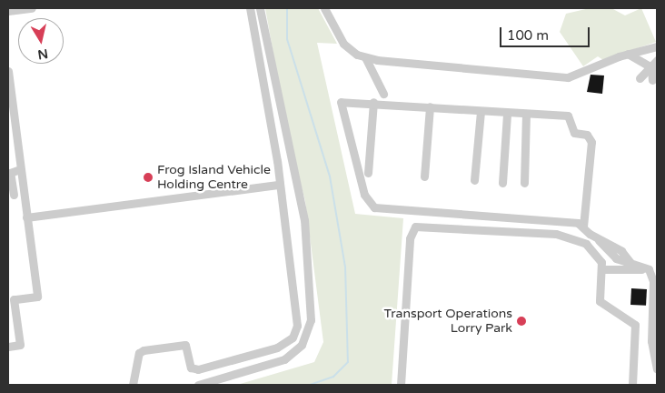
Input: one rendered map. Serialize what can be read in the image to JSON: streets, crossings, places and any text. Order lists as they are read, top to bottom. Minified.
{"places":["Frog Island Vehicle Holding Centre","Transport Operations Lorry Park"],"scale_bar":"100 m","north":"bottom"}
